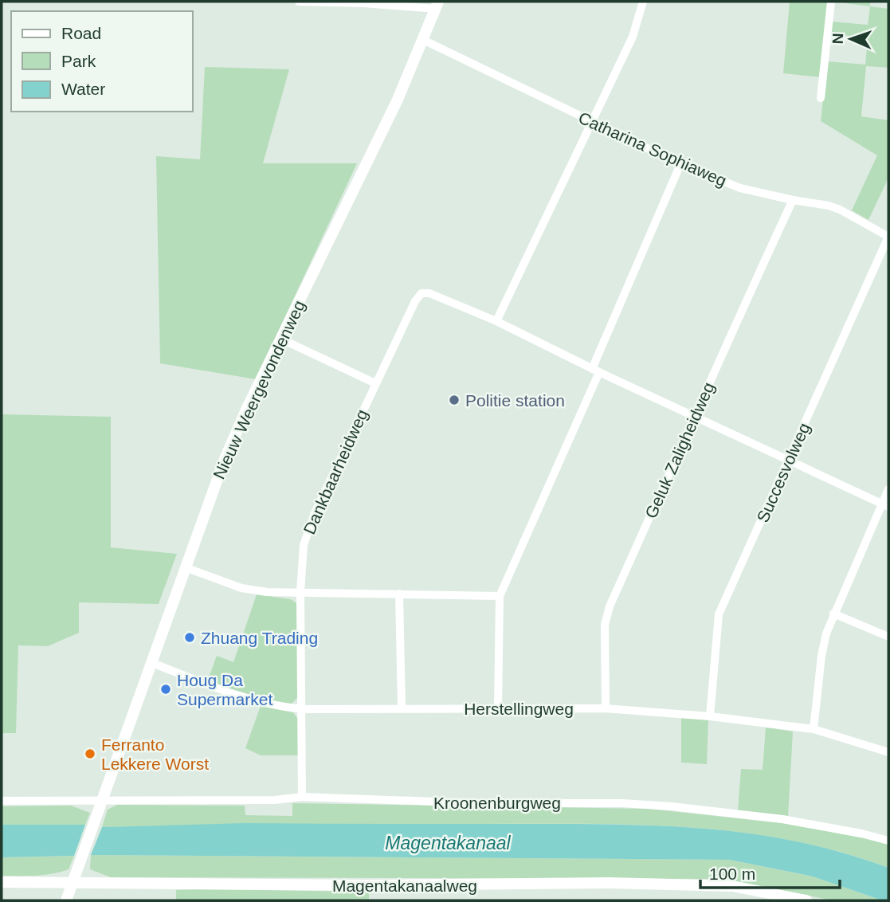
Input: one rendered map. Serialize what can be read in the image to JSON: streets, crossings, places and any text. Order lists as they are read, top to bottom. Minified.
{"streets":{"street":["Catharina Sophiaweg","Nieuw Weergevondenweg","Geluk Zaligheidweg","Dankbaarheidweg","Succesvolweg","Herstellingweg","Kroonenburgweg","Magentakanaalweg"]},"crossings":[["Catharina Sophiaweg","Nieuw Weergevondenweg"],["Catharina Sophiaweg","Geluk Zaligheidweg"],["Catharina Sophiaweg","Succesvolweg"],["Nieuw Weergevondenweg","Herstellingweg"],["Nieuw Weergevondenweg","Kroonenburgweg"],["Nieuw Weergevondenweg","Magentakanaalweg"],["Geluk Zaligheidweg","Herstellingweg"],["Dankbaarheidweg","Herstellingweg"],["Dankbaarheidweg","Kroonenburgweg"],["Succesvolweg","Herstellingweg"]],"water":["Magentakanaal"],"places":["Politie station","Zhuang Trading","Houg Da Supermarket","Ferranto Lekkere Worst"],"legend":["Road","Park","Water"],"scale_bar":"100 m","north":"left"}
